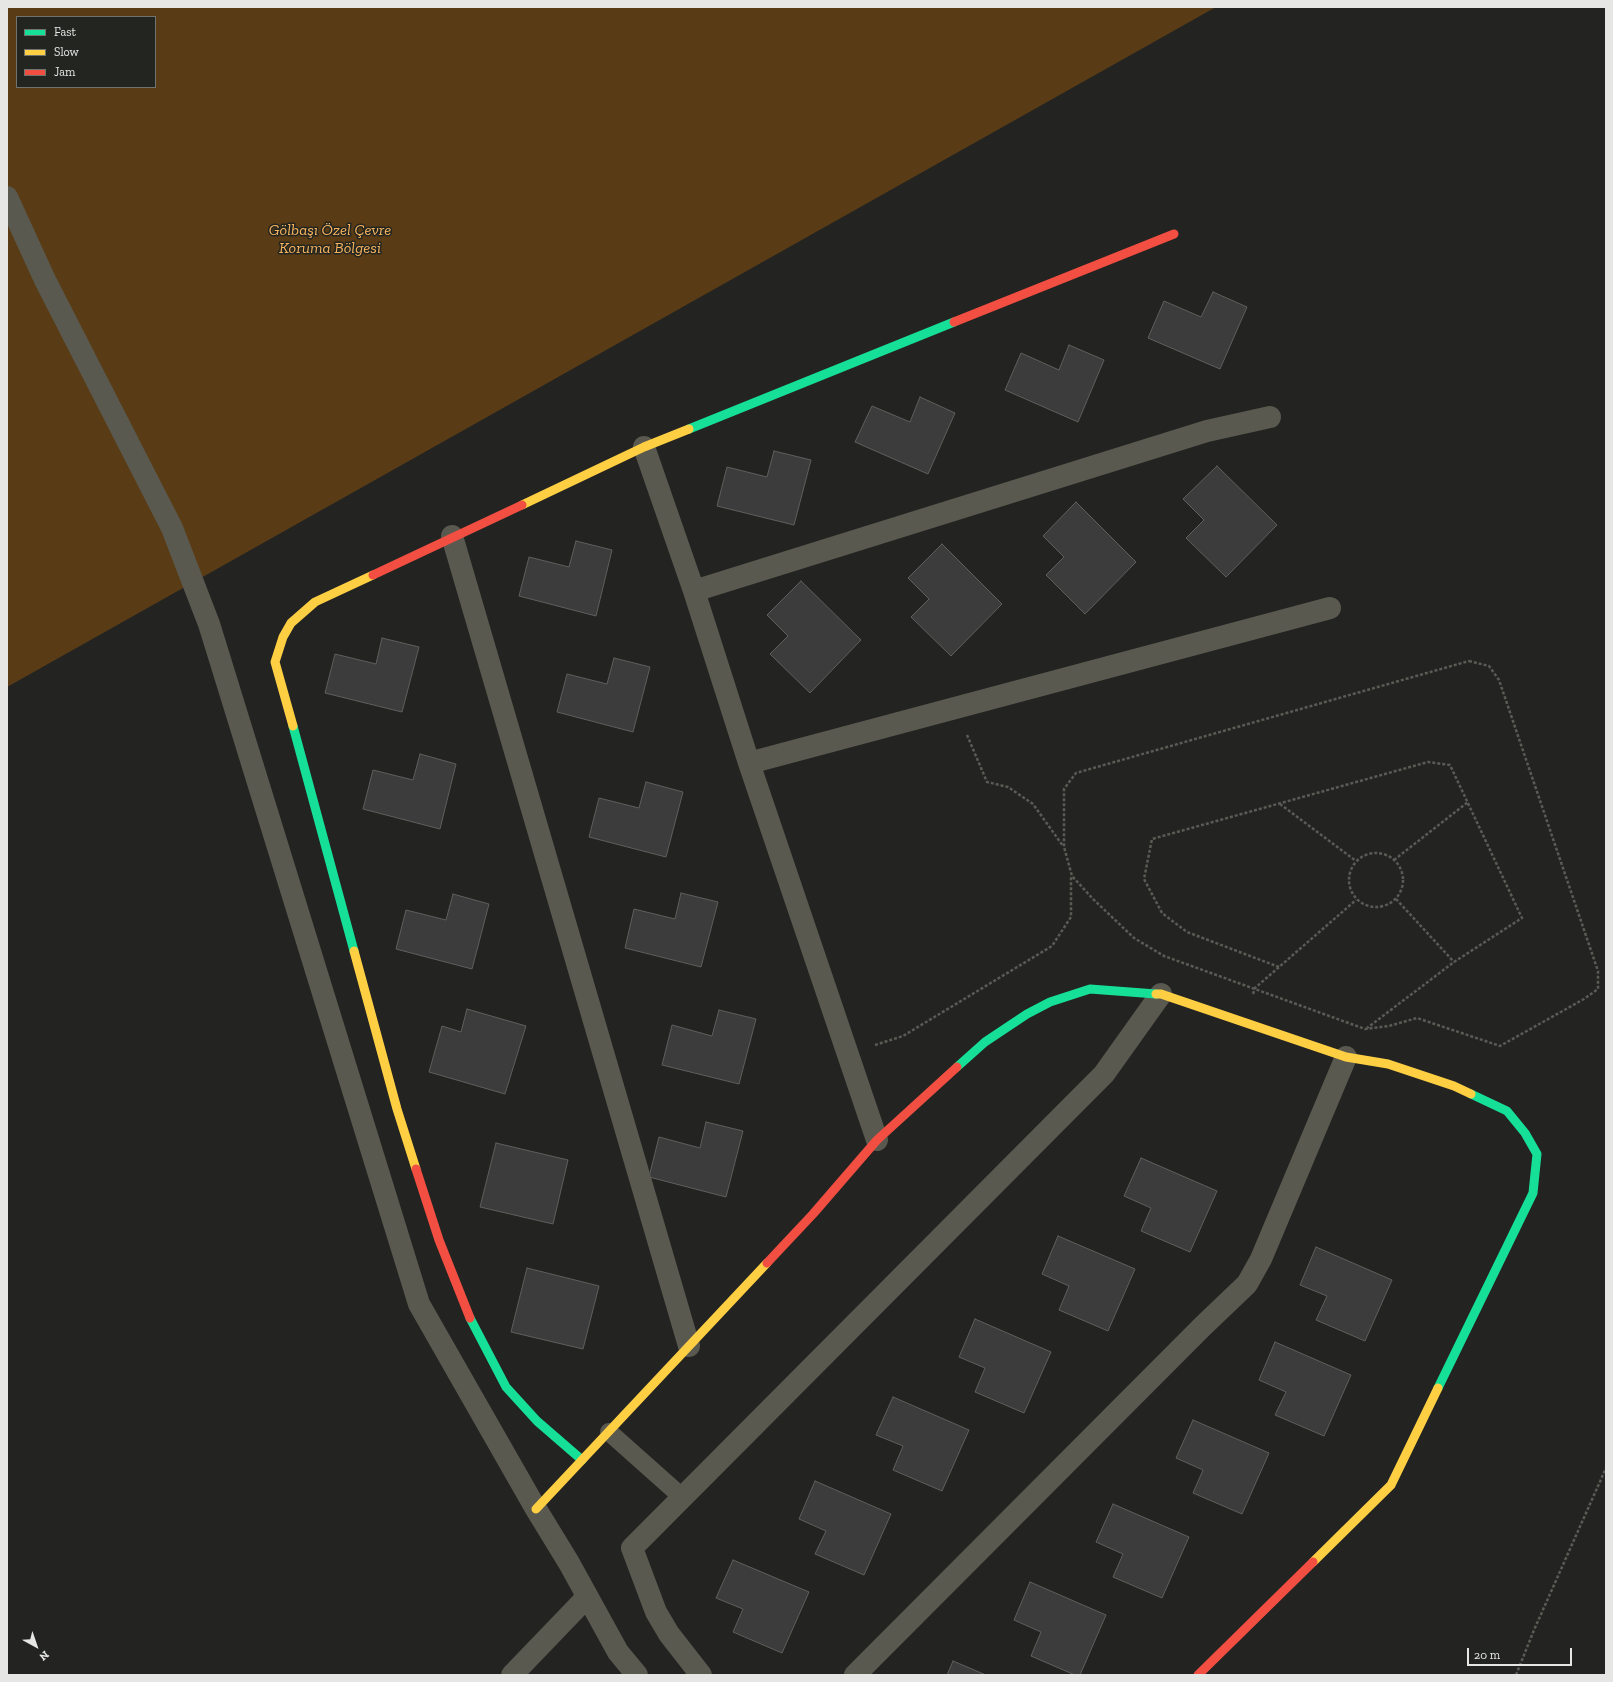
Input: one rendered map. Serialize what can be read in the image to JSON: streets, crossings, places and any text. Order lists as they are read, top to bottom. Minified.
{"parks":["Gölbaşı Özel Çevre Koruma Bölgesi"],"legend":["Fast","Slow","Jam"],"scale_bar":"20 m","north":"bottom right"}
